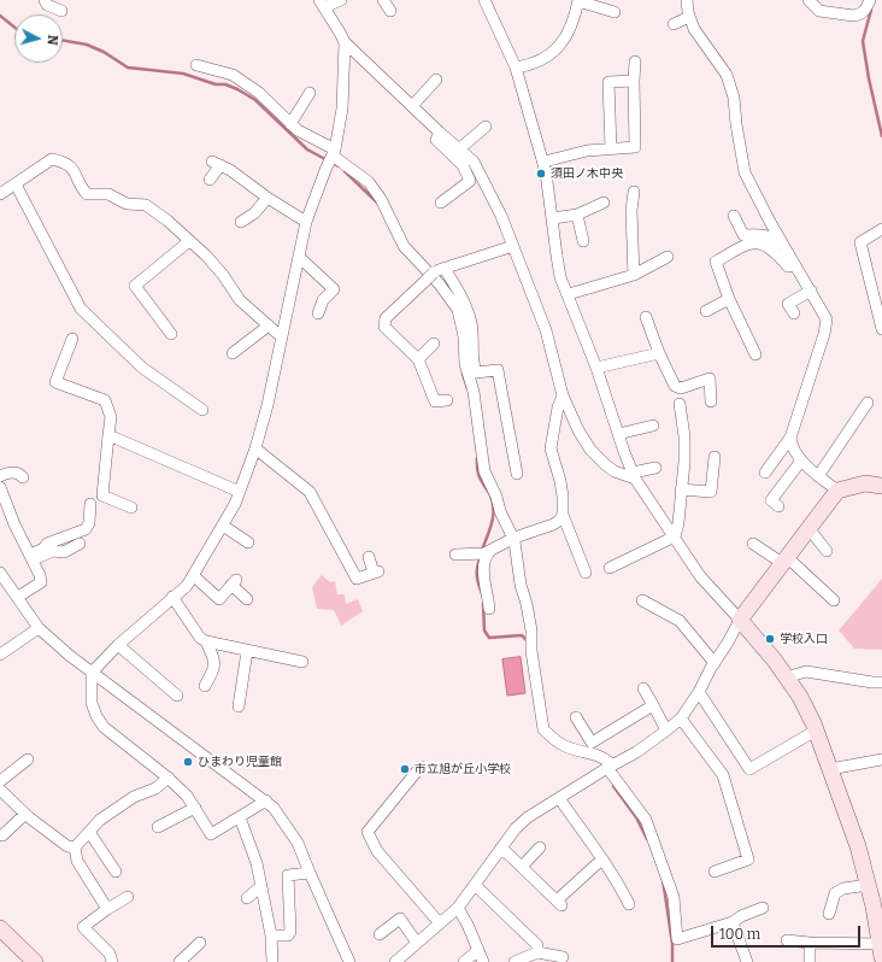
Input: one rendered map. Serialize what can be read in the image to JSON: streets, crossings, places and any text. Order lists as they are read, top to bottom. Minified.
{"places":["須田ノ木中央","学校入口","ひまわり児童館","市立旭が丘小学校"],"scale_bar":"100 m","north":"right"}
